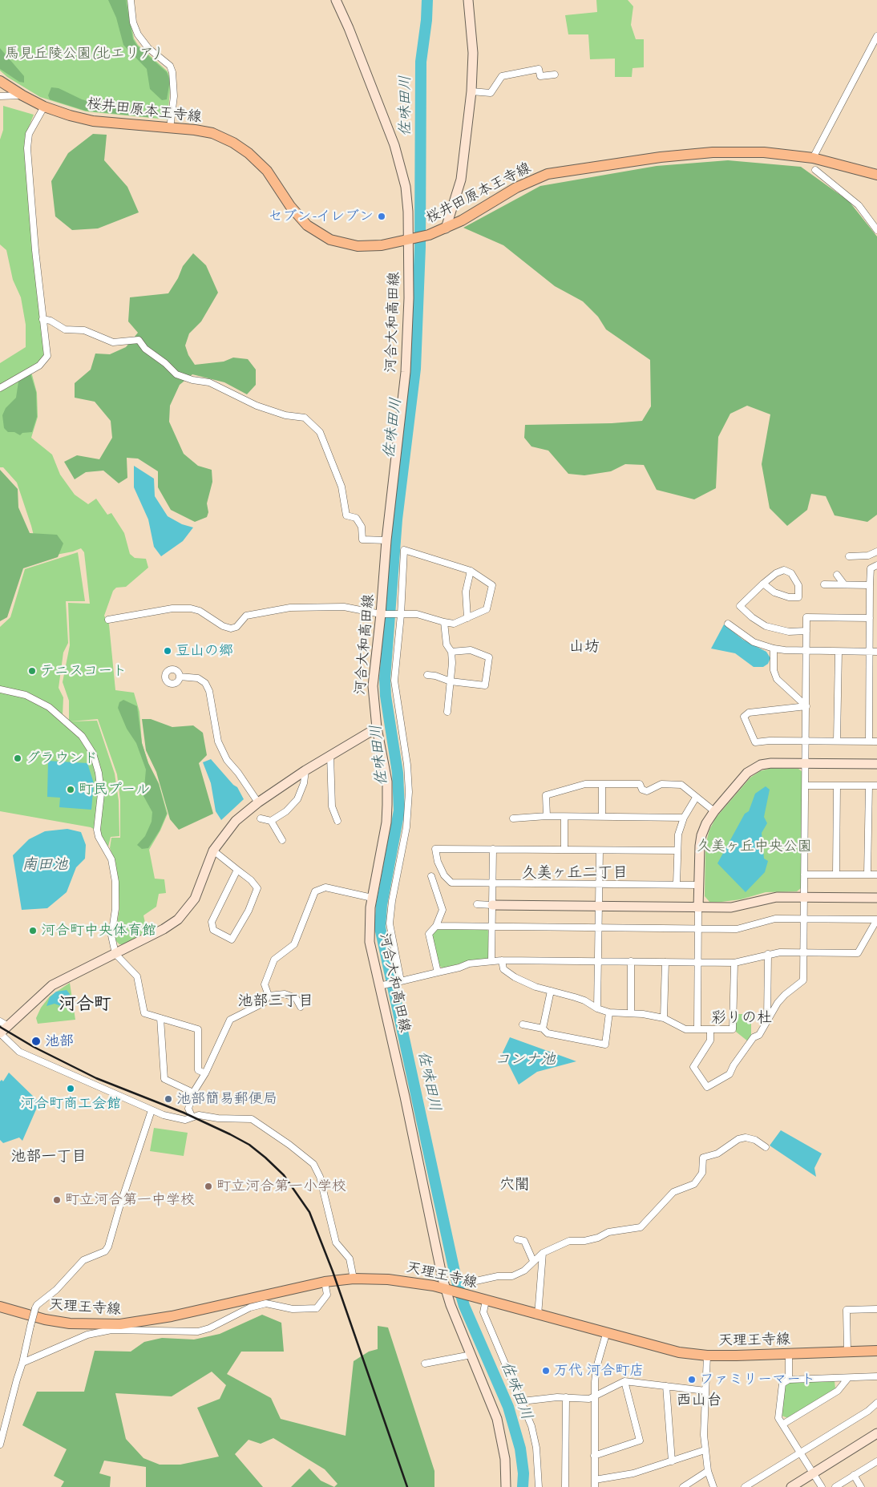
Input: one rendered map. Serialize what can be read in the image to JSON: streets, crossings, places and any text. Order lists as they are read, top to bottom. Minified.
{"streets":{"main road":["桜井田原本王寺線","河合大和高田線","天理王寺線"]},"crossings":[["桜井田原本王寺線","河合大和高田線"],["河合大和高田線","天理王寺線"]],"districts":["山坊","久美ヶ丘二丁目","池部三丁目","河合町","彩りの杜","池部一丁目","穴闇","西山台"],"water":["佐味田川","南田池","コンナ池"],"parks":["馬見丘陵公園(北エリア)","久美ヶ丘中央公園"],"places":["セブン-イレブン","豆山の郷","テニスコート","グラウンド","町民プール","河合町中央体育館","池部","河合町商工会館","池部簡易郵便局","町立河合第一小学校","町立河合第一中学校","万代 河合町店","ファミリーマート"]}
